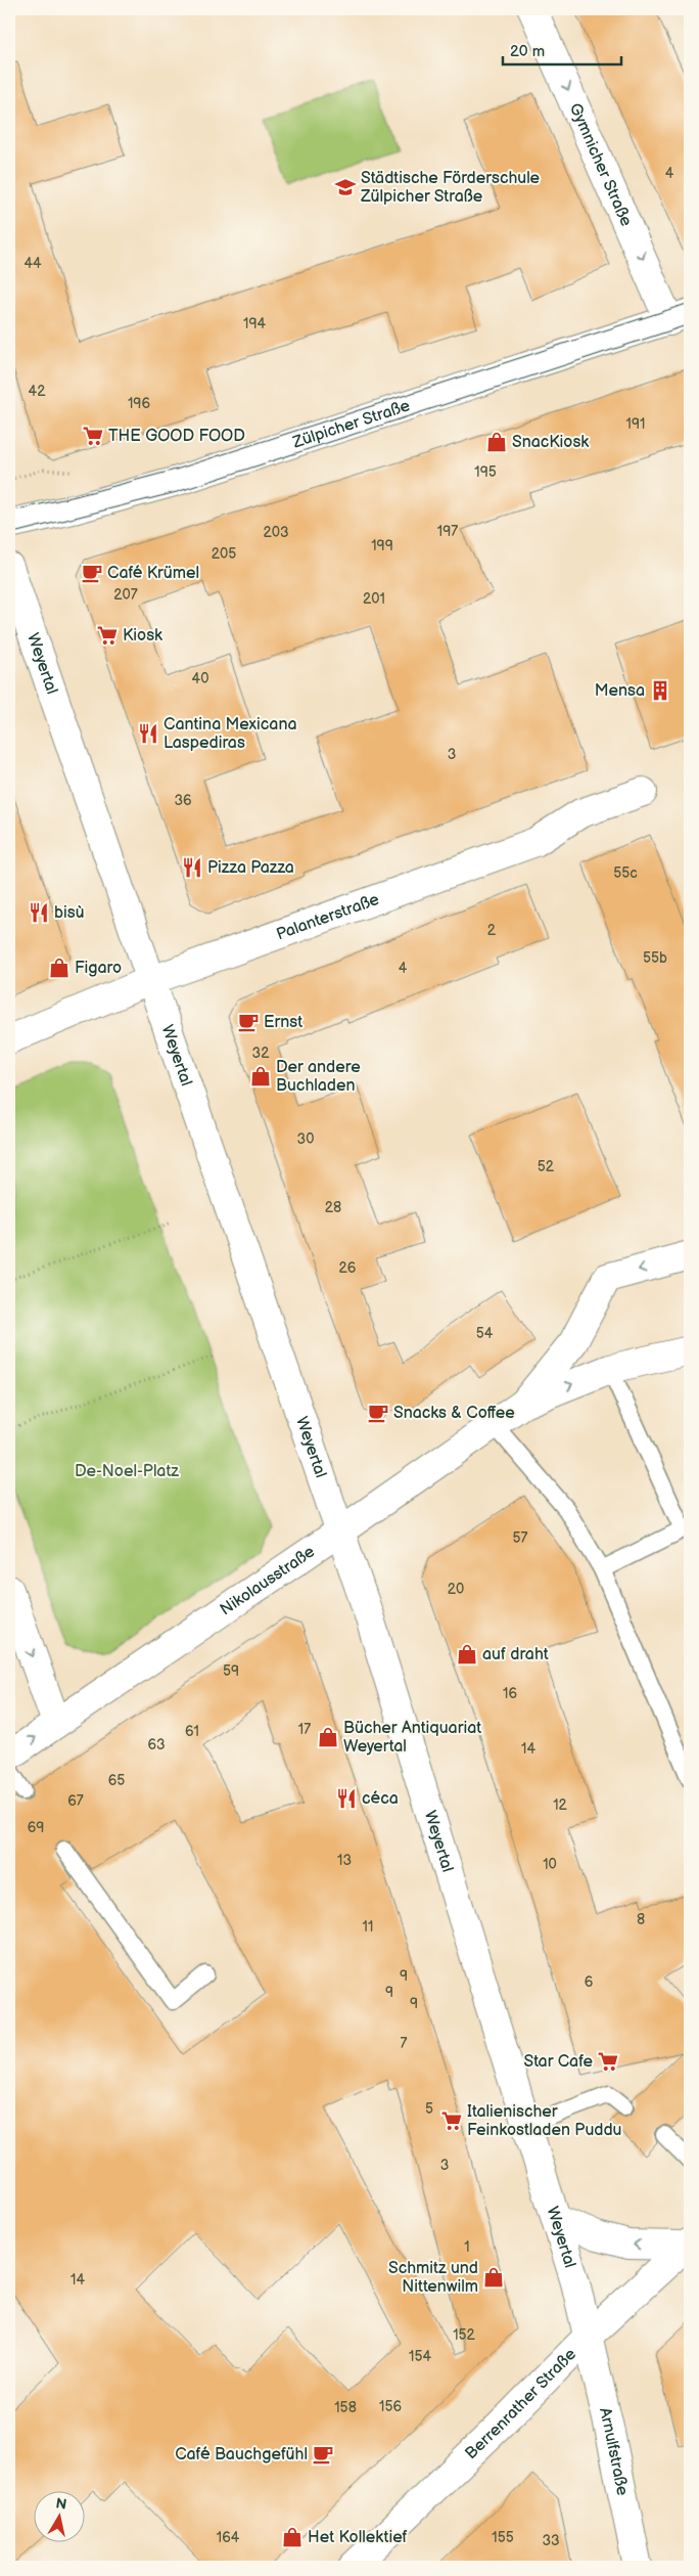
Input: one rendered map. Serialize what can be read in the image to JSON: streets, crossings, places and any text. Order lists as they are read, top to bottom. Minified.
{"streets":{"street":["Gymnicher Straße","Zülpicher Straße","Weyertal","Palanterstraße","Nikolausstraße","Berrenrather Straße","Arnulfstraße"]},"crossings":[["Gymnicher Straße","Zülpicher Straße"],["Weyertal","Palanterstraße"],["Weyertal","Nikolausstraße"],["Weyertal","Berrenrather Straße"],["Weyertal","Arnulfstraße"],["Berrenrather Straße","Arnulfstraße"]],"one_way":["Gymnicher Straße"],"parks":["De-Noel-Platz"],"places":{"school or university":["Städtische Förderschule Zülpicher Straße"],"supermarket":["THE GOOD FOOD","Kiosk","Star Cafe","Italienischer Feinkostladen Puddu"],"shop":["SnacKiosk","Figaro","Der andere Buchladen","auf draht","Bücher Antiquariat Weyertal","Schmitz und Nittenwilm","Het Kollektief"],"cafe":["Café Krümel","Ernst","Snacks & Coffee","Café Bauchgefühl"],"building":["Mensa"],"restaurant":["Cantina Mexicana Laspediras","Pizza Pazza","bisù","céca"]},"house_numbers":["4","44","194","42","196","191","195","197","203","199","205","207","201","40","3","36","55c","2","55b","4","32","30","52","28","26","54","57","20","59","16","17","61","63","14","65","67","12","69","13","10","8","11","9","6","9","9","7","5","3","1","14","152","154","156","158","164","155","33"],"scale_bar":"20 m","north":"top"}
